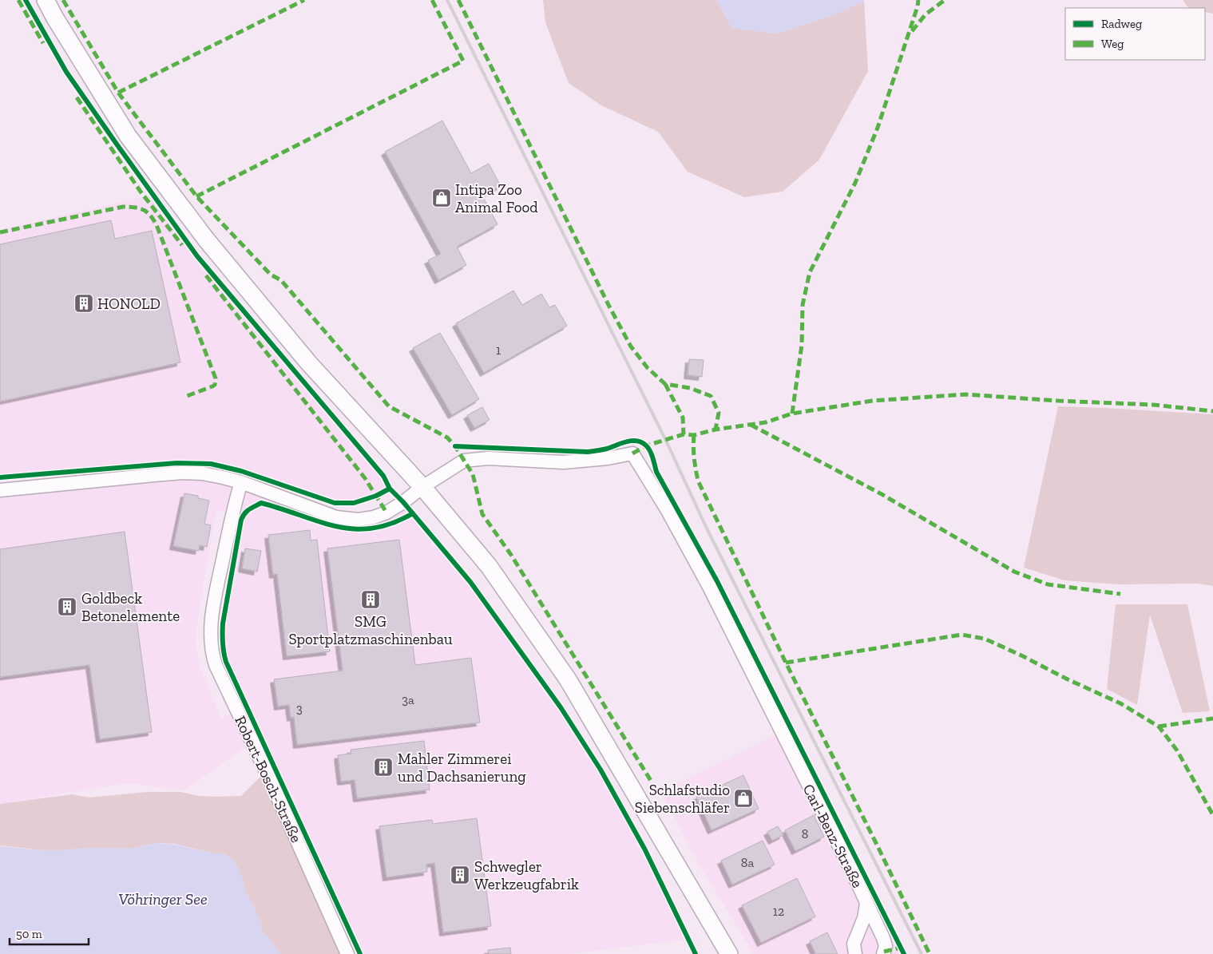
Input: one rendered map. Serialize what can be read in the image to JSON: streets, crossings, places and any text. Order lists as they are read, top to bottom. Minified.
{"streets":{"street":["Robert-Bosch-Straße","Carl-Benz-Straße"]},"water":["Vöhringer See"],"places":{"shop":["Intipa Zoo Animal Food","Schlafstudio Siebenschläfer"],"building":["HONOLD","SMG Sportplatzmaschinenbau","Goldbeck Betonelemente","Mahler Zimmerei und Dachsanierung","Schwegler Werkzeugfabrik"]},"house_numbers":["1","3a","3","8","8a","12"],"legend":["Radweg","Weg"],"scale_bar":"50 m"}
